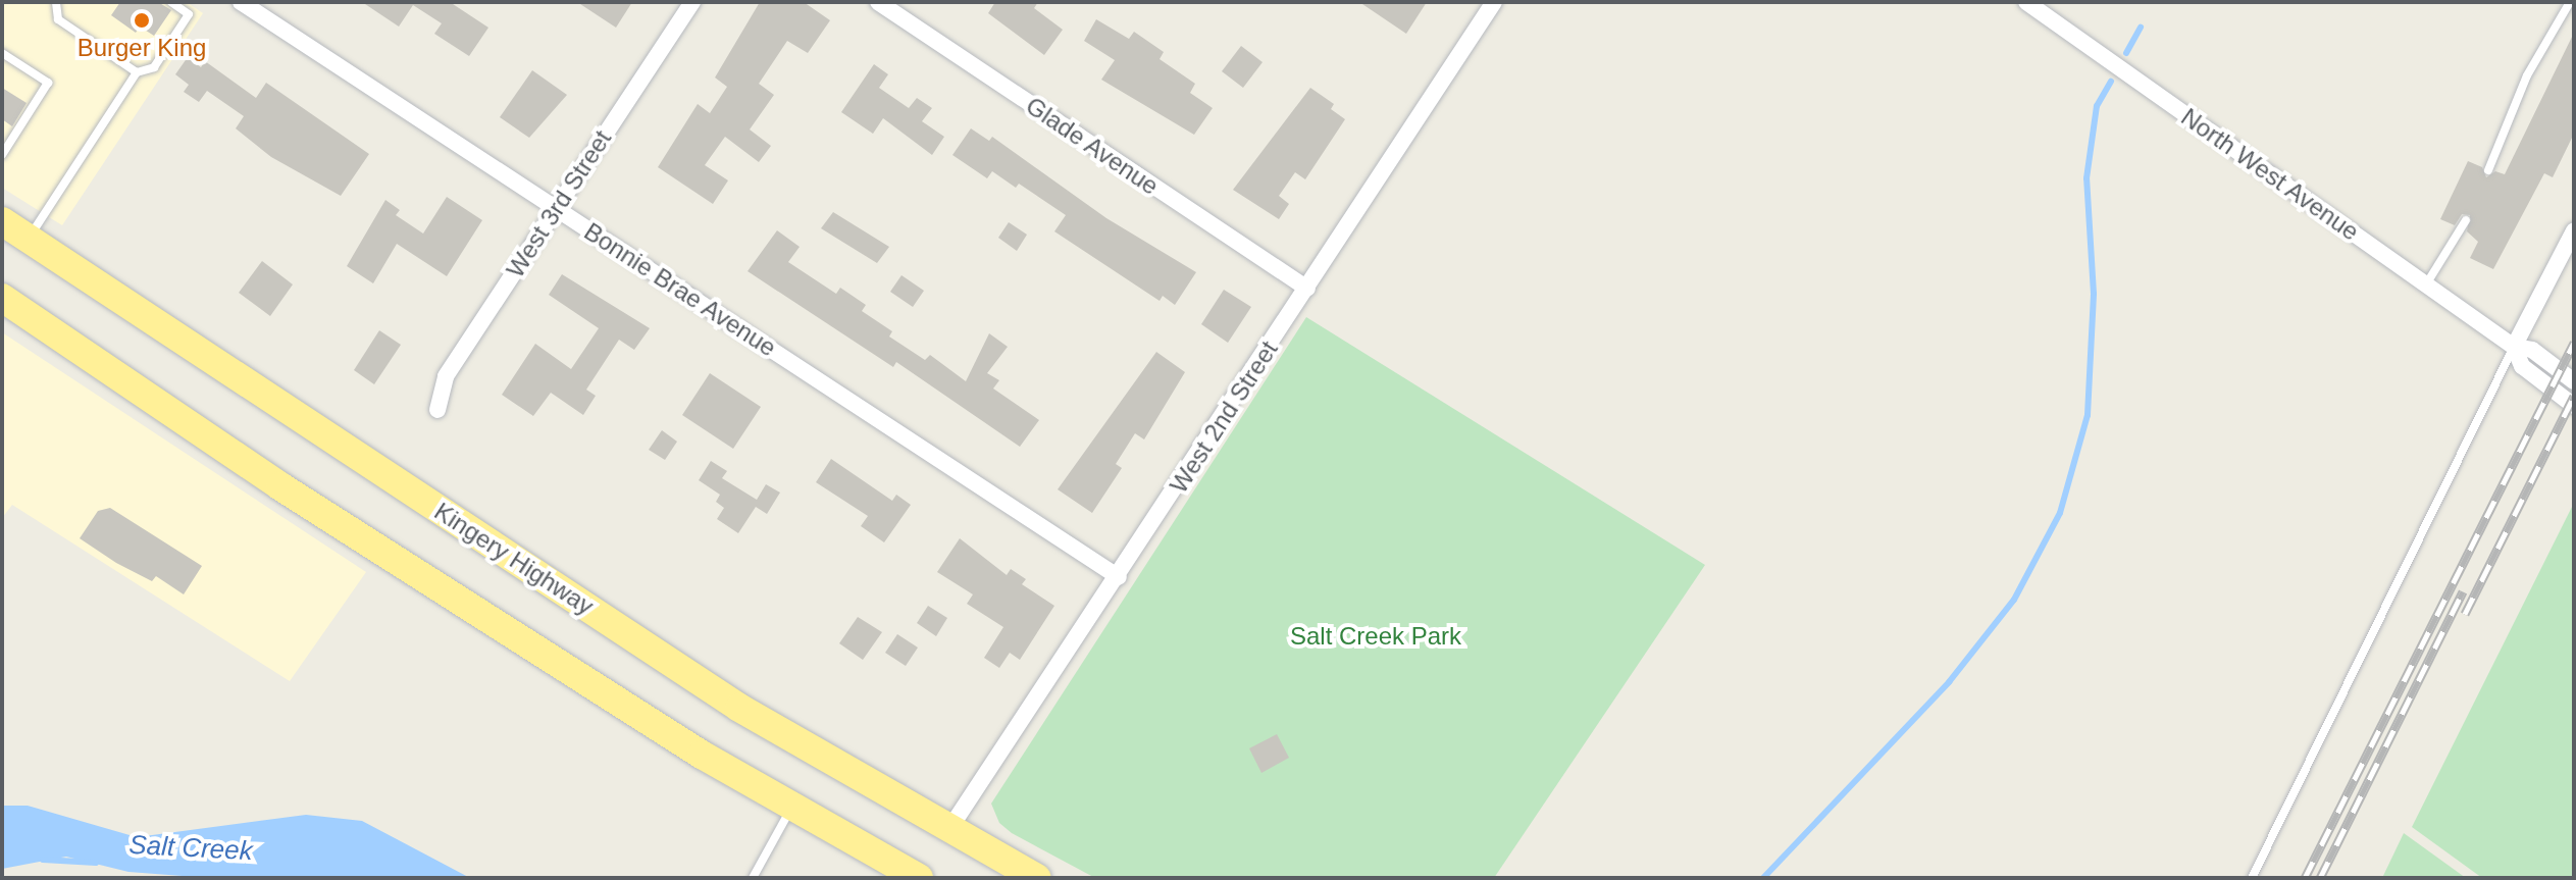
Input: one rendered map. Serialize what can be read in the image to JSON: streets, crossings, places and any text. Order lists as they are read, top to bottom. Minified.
{"streets":{"highway":["Kingery Highway"],"street":["Glade Avenue","North West Avenue","West 3rd Street","Bonnie Brae Avenue","West 2nd Street"]},"crossings":[["Glade Avenue","West 2nd Street"],["West 3rd Street","Bonnie Brae Avenue"],["Bonnie Brae Avenue","West 2nd Street"],["West 2nd Street","Kingery Highway"]],"water":["Salt Creek"],"parks":["Salt Creek Park"],"places":["Burger King"]}
